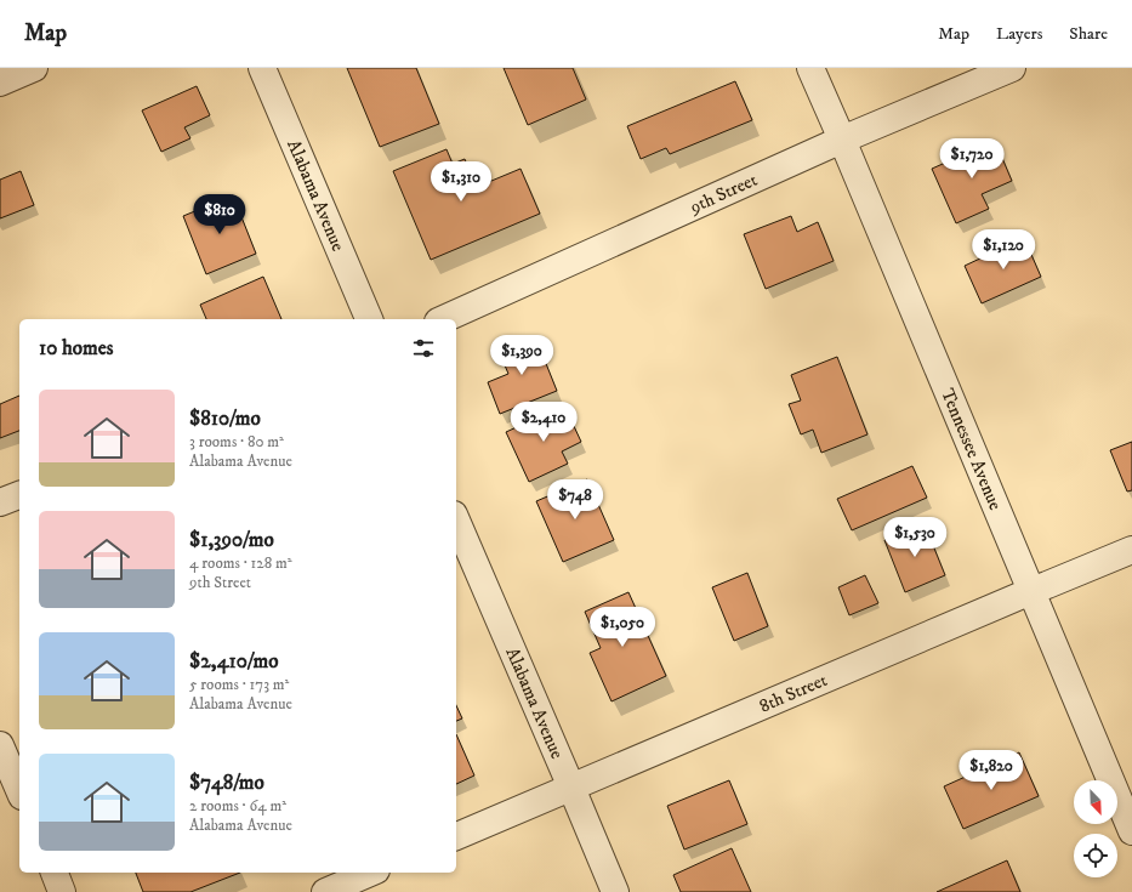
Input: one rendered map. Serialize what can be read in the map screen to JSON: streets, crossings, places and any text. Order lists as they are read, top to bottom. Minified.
{"streets":{"street":["9th Street","Alabama Avenue","Tennessee Avenue","8th Street"]},"crossings":[["9th Street","Tennessee Avenue"],["Alabama Avenue","8th Street"],["Tennessee Avenue","8th Street"]],"north":"bottom right","page":{"header":"Map","nav":["Map","Layers","Share"],"price":["$1,720","$1,310","$810","$1,120","$1,390","$2,410","$748","$1,530","$1,050","$1,820"],"heading":"10 homes","list":[{"name":"$810/mo","note":"3 rooms · 80 m² · Alabama Avenue"},{"name":"$1,390/mo","note":"4 rooms · 128 m² · 9th Street"},{"name":"$2,410/mo","note":"5 rooms · 173 m² · Alabama Avenue"},{"name":"$748/mo","note":"2 rooms · 64 m² · Alabama Avenue"}]}}
